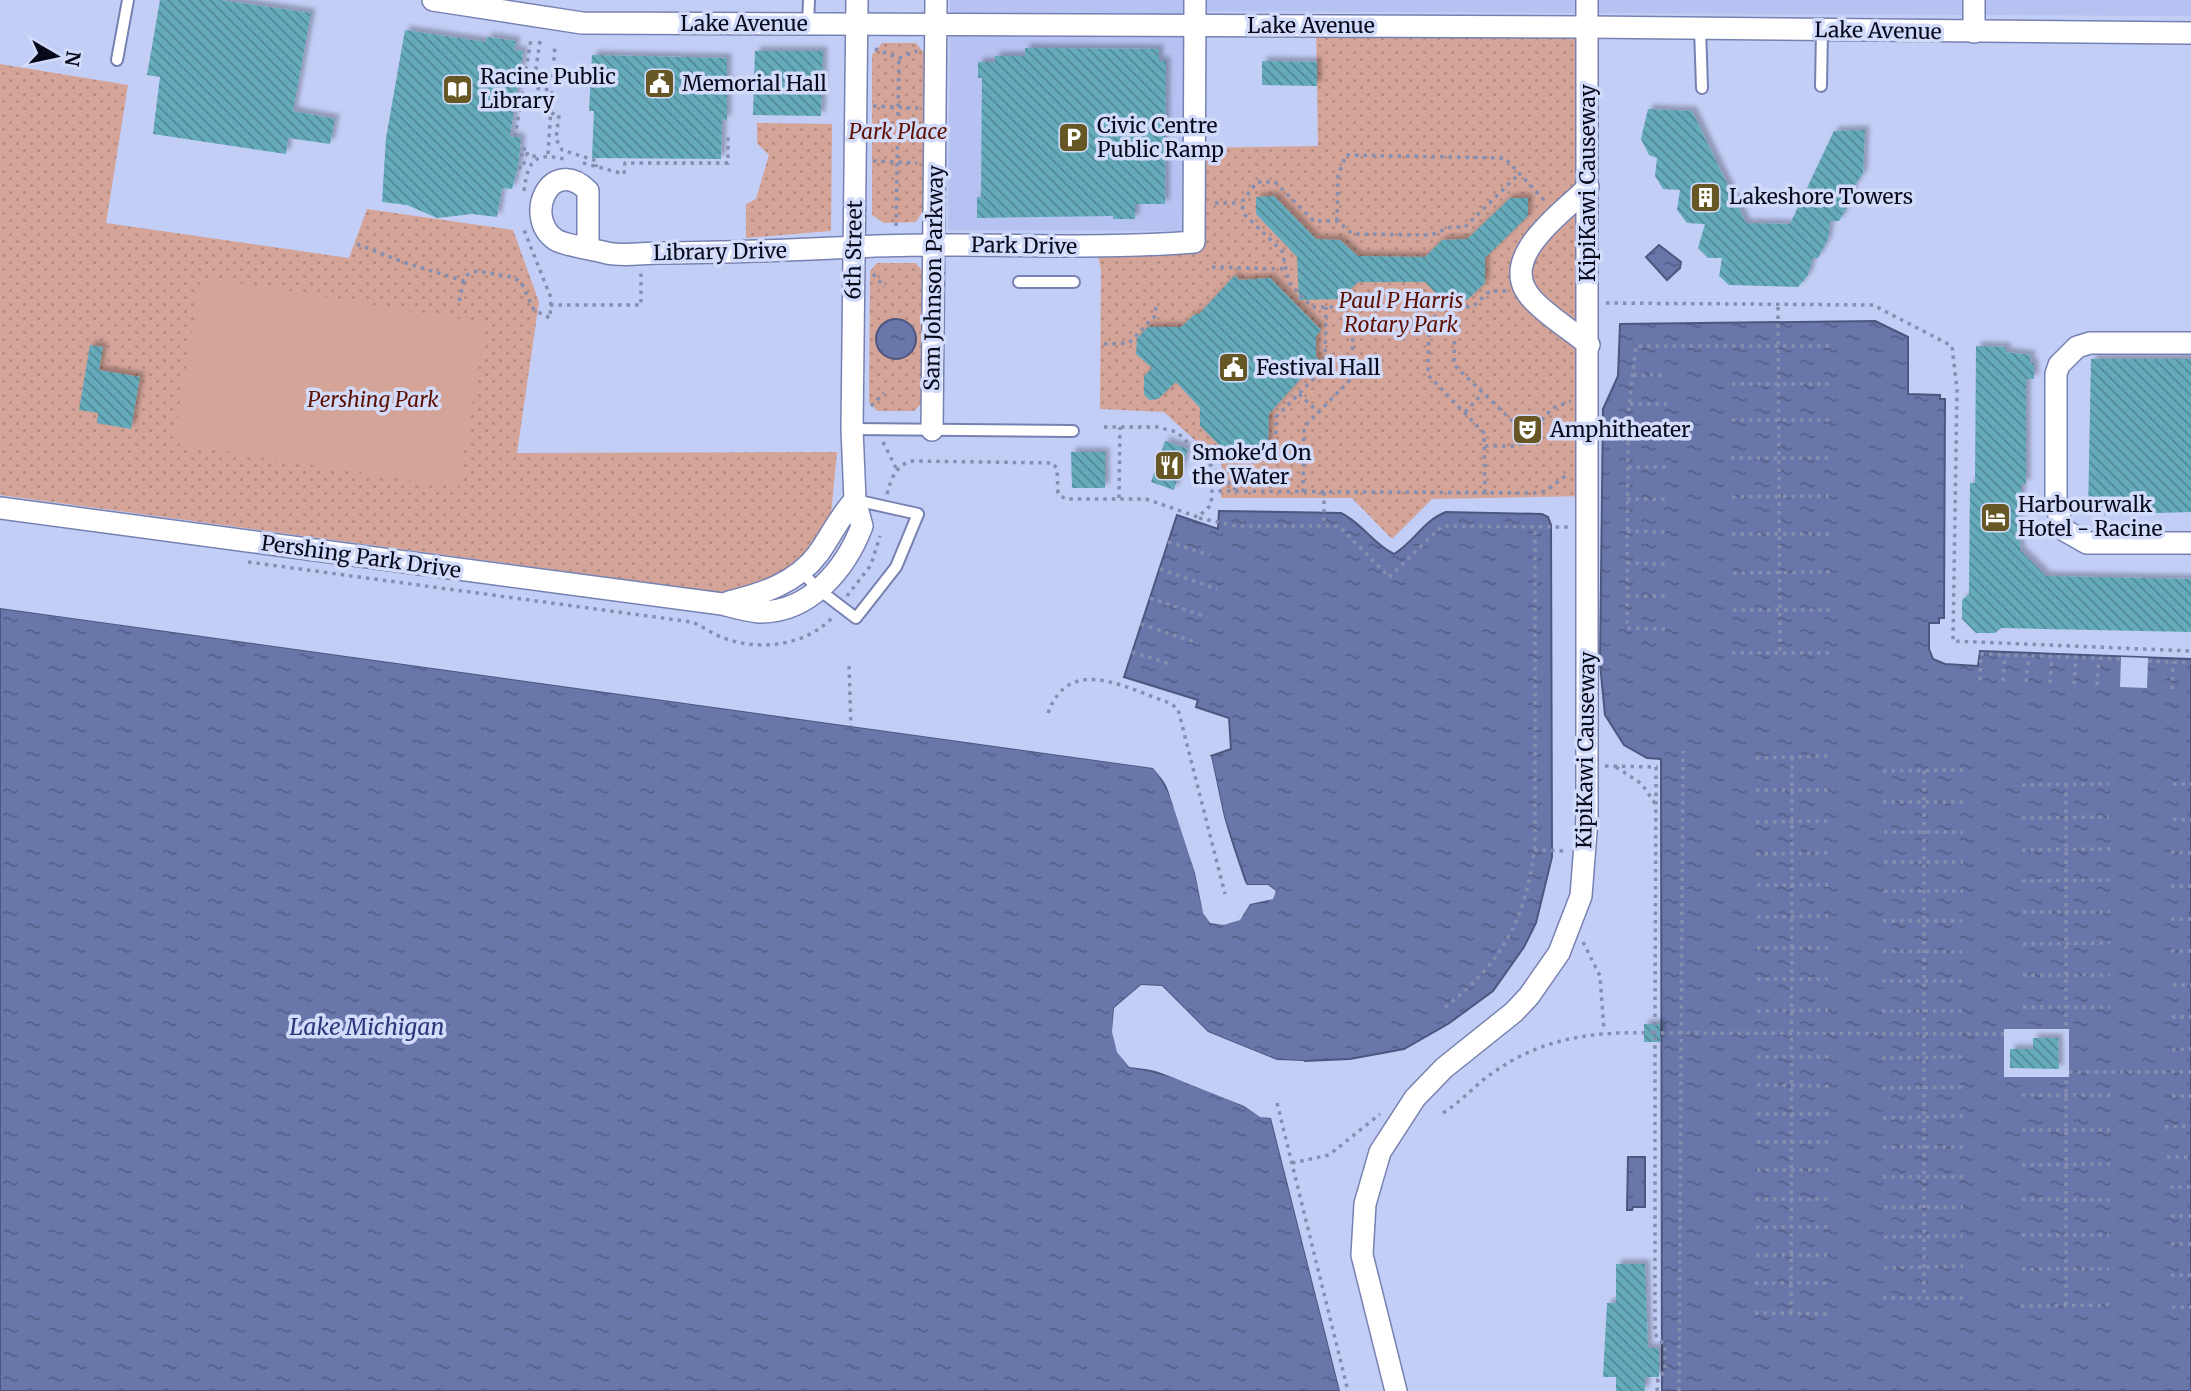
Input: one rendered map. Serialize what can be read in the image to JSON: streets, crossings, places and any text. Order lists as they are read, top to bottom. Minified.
{"streets":{"street":["Lake Avenue","KipiKawi Causeway","Park Drive","6th Street","Library Drive","Sam Johnson Parkway","Pershing Park Drive"]},"crossings":[["Lake Avenue","KipiKawi Causeway"],["Lake Avenue","Park Drive"],["Lake Avenue","6th Street"],["Lake Avenue","Sam Johnson Parkway"],["Park Drive","6th Street"],["Park Drive","Library Drive"],["Park Drive","Sam Johnson Parkway"],["6th Street","Library Drive"],["6th Street","Pershing Park Drive"]],"water":["Lake Michigan"],"parks":["Park Place","Paul P Harris Rotary Park","Pershing Park"],"places":{"public building":["Memorial Hall","Festival Hall"],"library":["Racine Public Library"],"parking":["Civic Centre Public Ramp"],"building":["Lakeshore Towers"],"theatre":["Amphitheater"],"restaurant":["Smoke'd On the Water"],"hotel":["Harbourwalk Hotel - Racine"]},"north":"right"}
